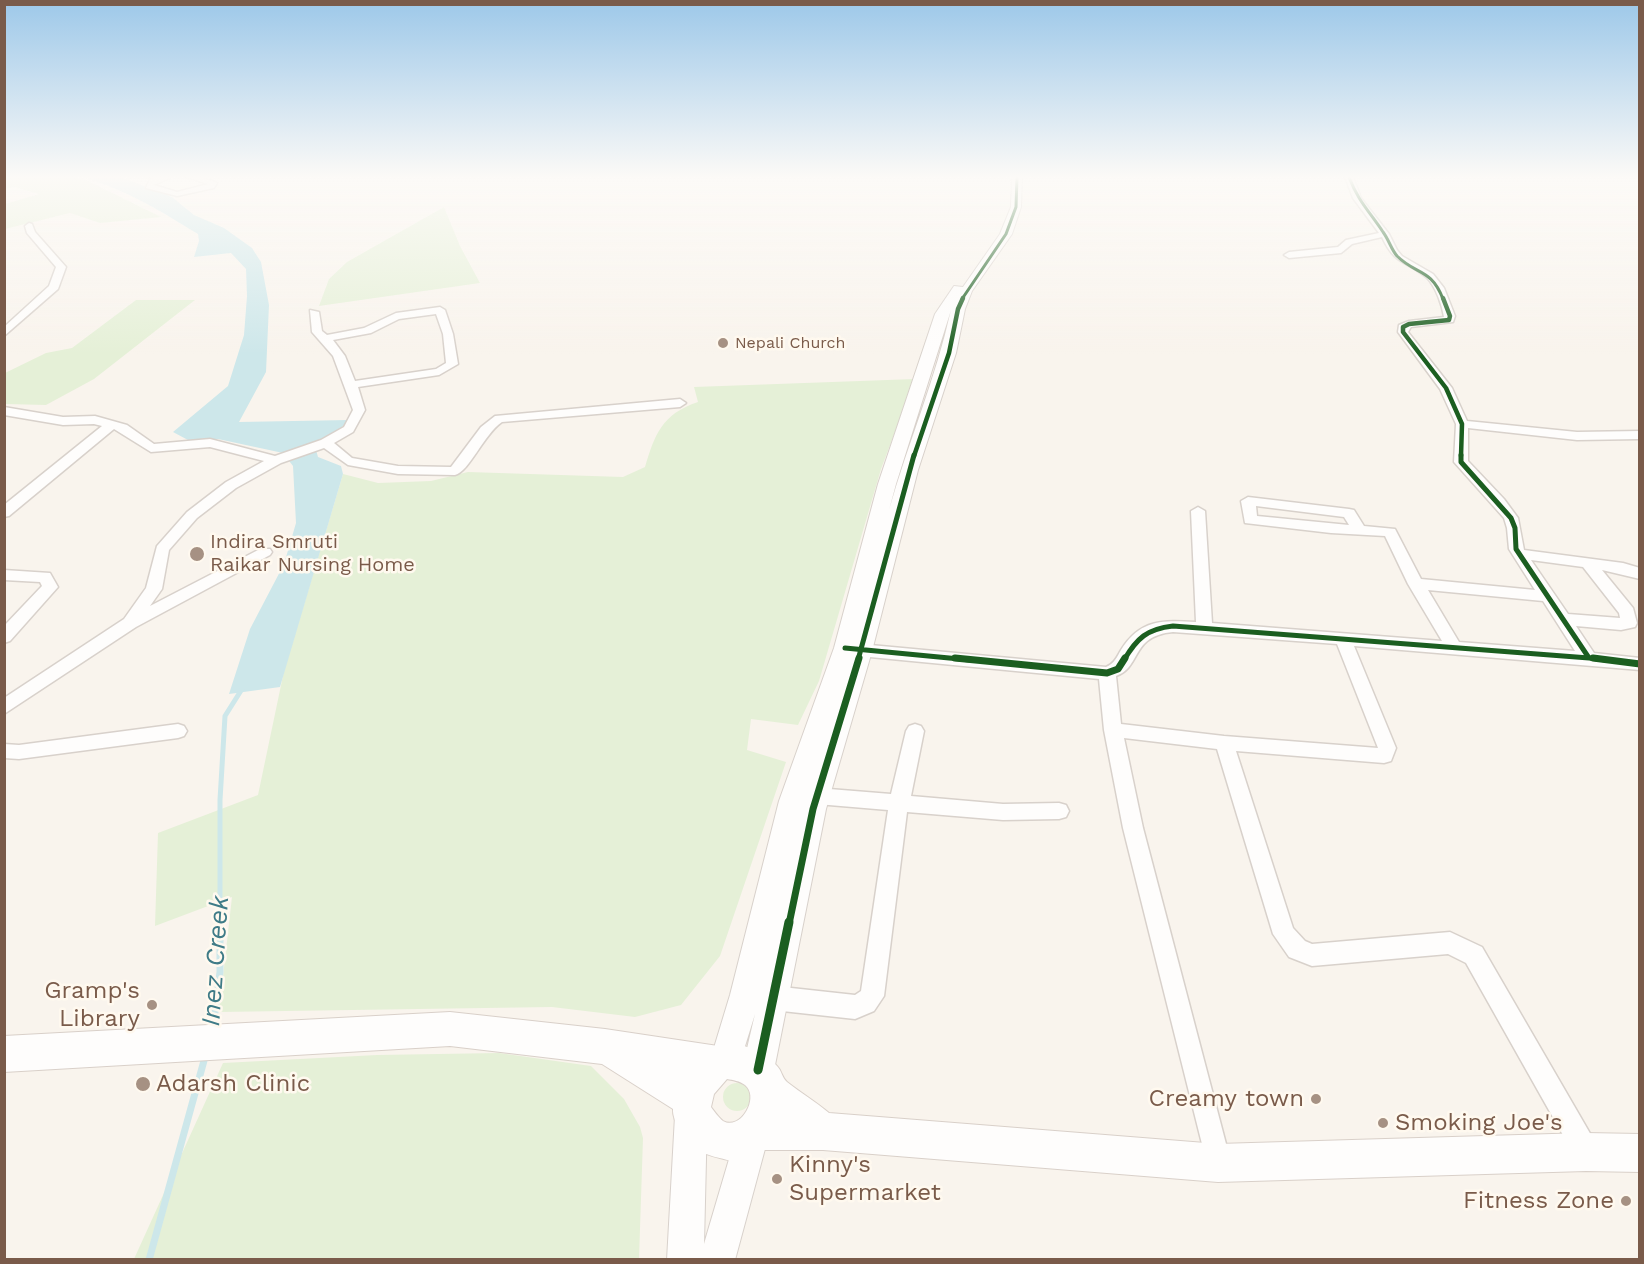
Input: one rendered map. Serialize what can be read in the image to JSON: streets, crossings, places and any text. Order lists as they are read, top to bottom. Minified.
{"water":["Inez Creek"],"places":["Nepali Church","Indira Smruti Raikar Nursing Home","Gramp's Library","Adarsh Clinic","Creamy town","Smoking Joe's","Kinny's Supermarket","Fitness Zone"]}
